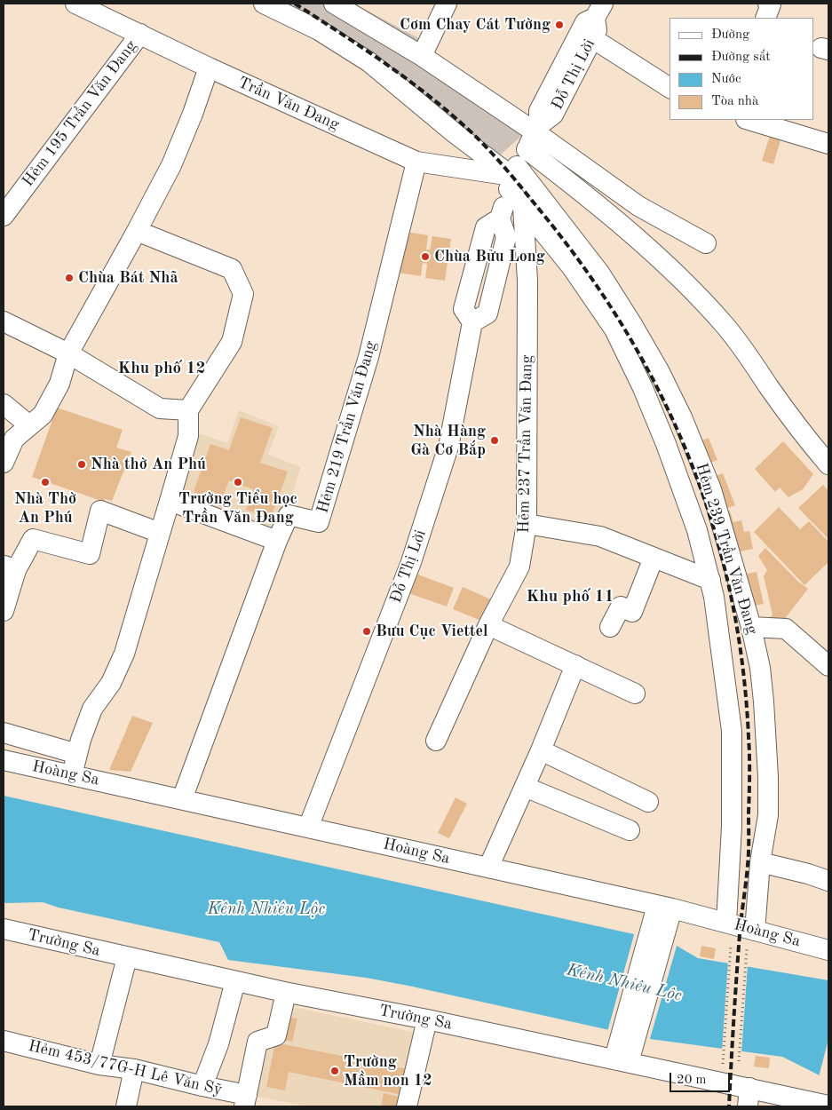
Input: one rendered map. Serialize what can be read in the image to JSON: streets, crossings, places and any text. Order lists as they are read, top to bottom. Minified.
{"streets":{"street":["Đỗ Thị Lời","Trần Văn Ðang","Hẻm 195 Trần Văn Ðang","Hẻm 219 Trần Văn Ðang","Hẻm 237 Trần Văn Đang","Hẻm 239 Trần Văn Đang","Hoàng Sa","Trường Sa","Hẻm 453/77G-H Lê Văn Sỹ"]},"crossings":[["Đỗ Thị Lời","Trần Văn Ðang"],["Đỗ Thị Lời","Hẻm 239 Trần Văn Đang"],["Đỗ Thị Lời","Hoàng Sa"],["Trần Văn Ðang","Hẻm 195 Trần Văn Ðang"],["Trần Văn Ðang","Hẻm 219 Trần Văn Ðang"],["Trần Văn Ðang","Hẻm 239 Trần Văn Đang"],["Hẻm 219 Trần Văn Ðang","Hoàng Sa"],["Hẻm 237 Trần Văn Đang","Hẻm 239 Trần Văn Đang"],["Hẻm 239 Trần Văn Đang","Hoàng Sa"]],"districts":["Khu phố 12","Khu phố 11"],"water":["Kênh Nhiêu Lộc"],"places":["Cơm Chay Cát Tường","Chùa Bửu Long","Chùa Bát Nhã","Nhà Hàng Gà Cơ Bắp","Nhà thờ An Phú","Nhà Thờ An Phú","Trường Tiểu học Trần Văn Đang","Bưu Cục Viettel","Trường Mầm non 12"],"legend":["Đường","Đường sắt","Nước","Tòa nhà"],"scale_bar":"20 m"}
